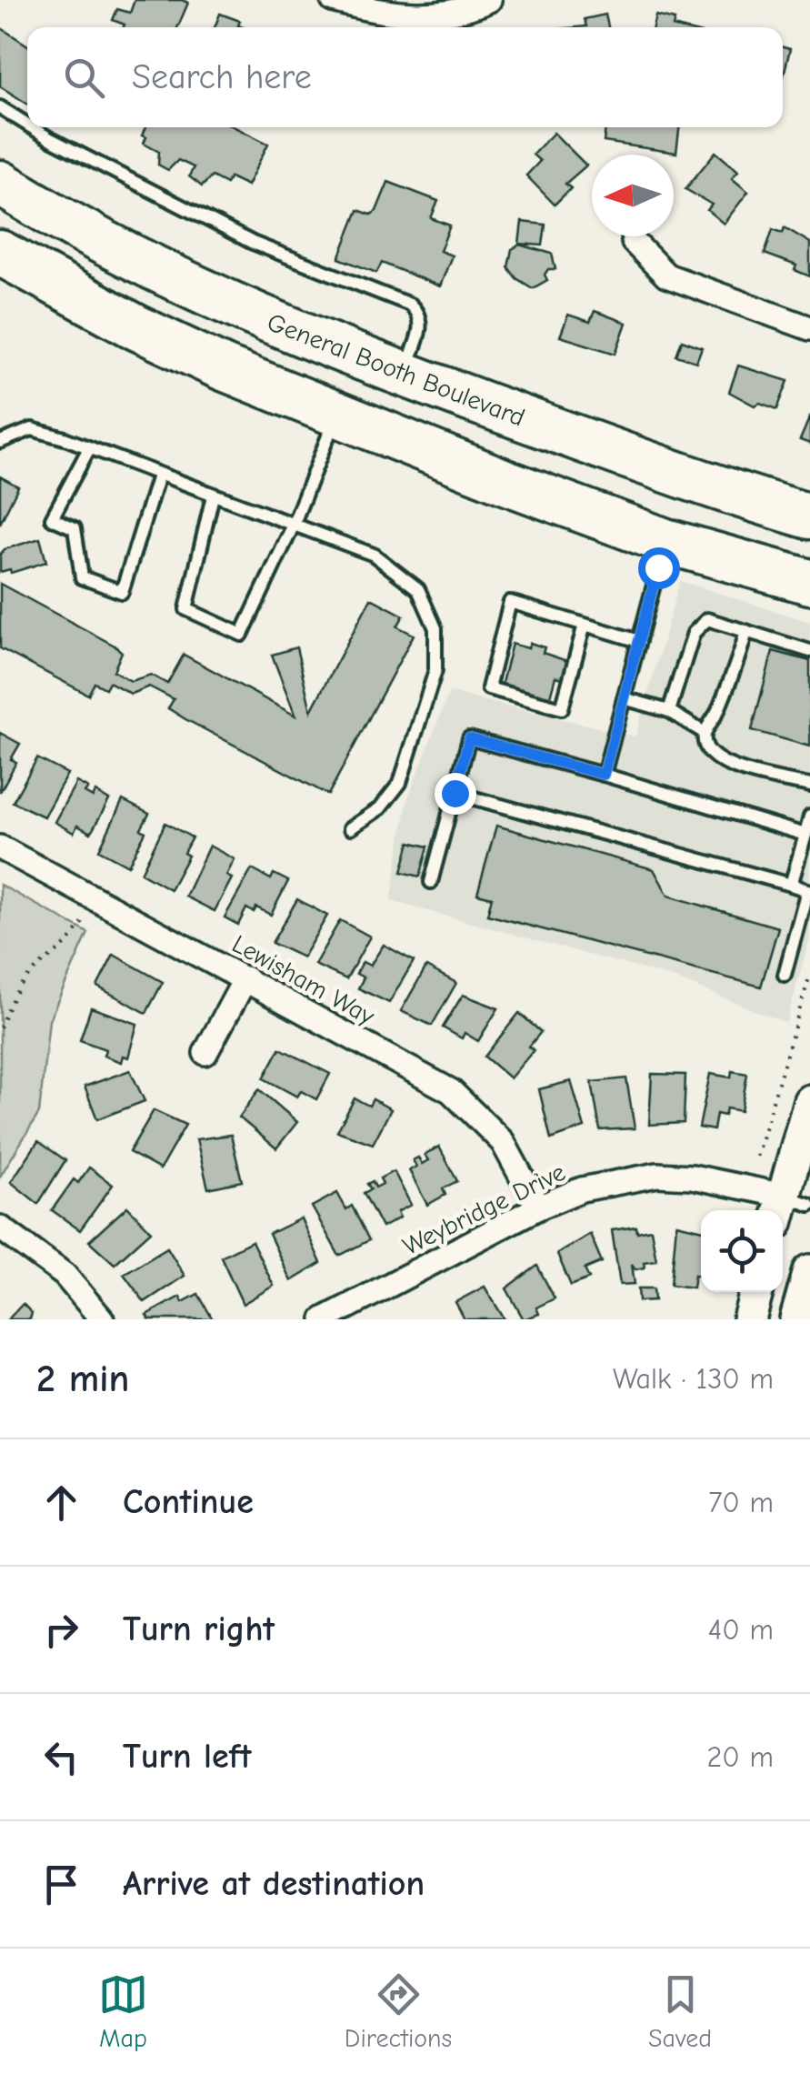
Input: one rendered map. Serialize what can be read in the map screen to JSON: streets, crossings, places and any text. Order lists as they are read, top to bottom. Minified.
{"streets":{"highway":["General Booth Boulevard"],"street":["Lewisham Way","Weybridge Drive"]},"crossings":[["Lewisham Way","Weybridge Drive"]],"north":"left","page":{"search":"Search here","heading":["2 min","Walk · 130 m"],"list":[["Continue","70 m"],["Turn right","40 m"],["Turn left","20 m"],"Arrive at destination"],"nav":["Map","Directions","Saved"]}}
